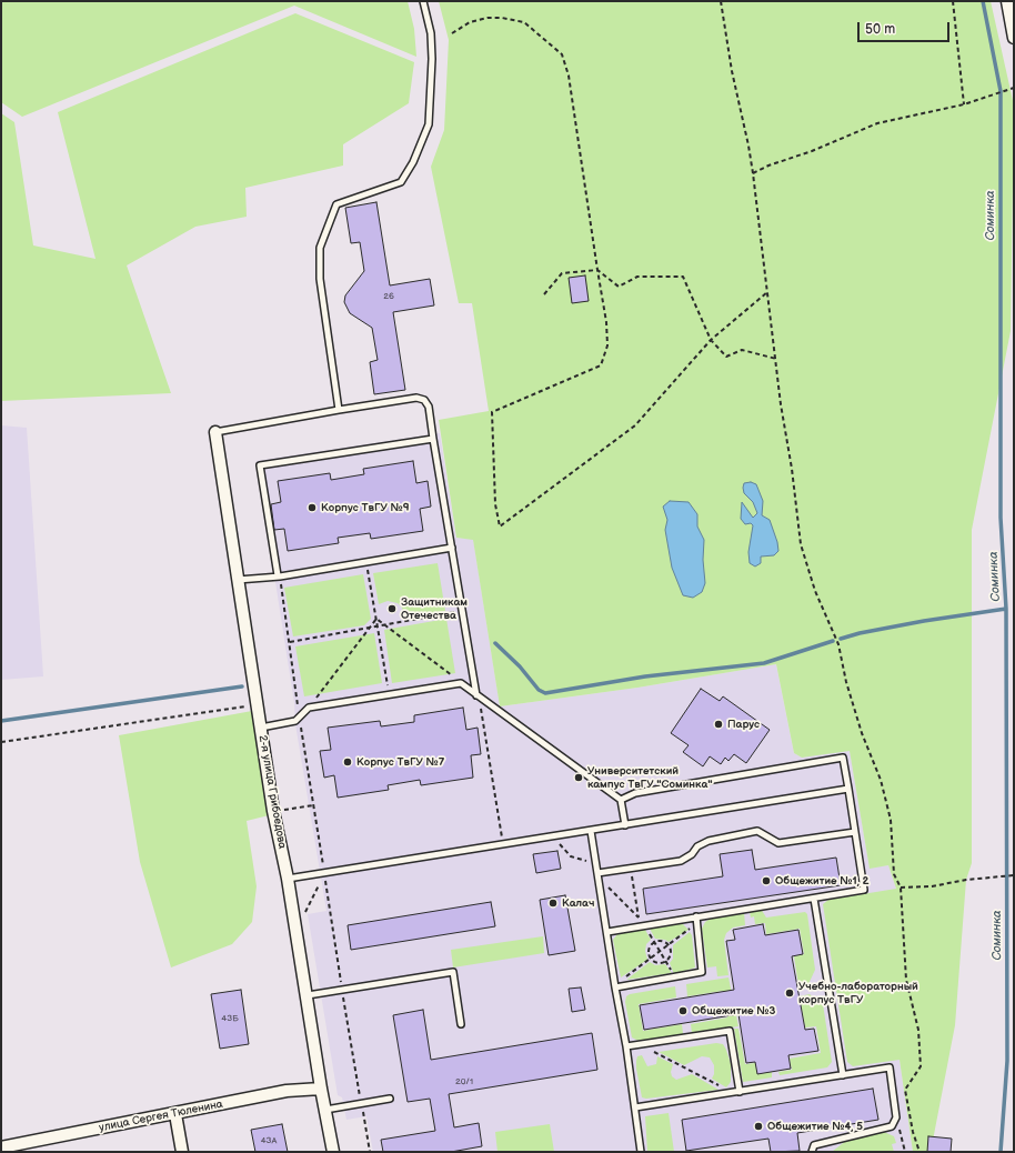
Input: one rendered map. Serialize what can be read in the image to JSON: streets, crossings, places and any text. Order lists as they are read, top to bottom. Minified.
{"streets":{"street":["2-я улица Грибоедова","улица Сергея Тюленина"]},"crossings":[["2-я улица Грибоедова","улица Сергея Тюленина"]],"water":["Соминка"],"places":["Корпус ТвГУ №9","Защитникам Отечества","Парус","Корпус ТвГУ №7","Университетский кампус ТвГУ \"Соминка\"","Общежитие №1, 2","Калач","Учебно-лабораторный корпус ТвГУ","Общежитие №3","Общежитие №4, 5"],"house_numbers":["26","43Б","20/1","43А"],"scale_bar":"50 m"}
